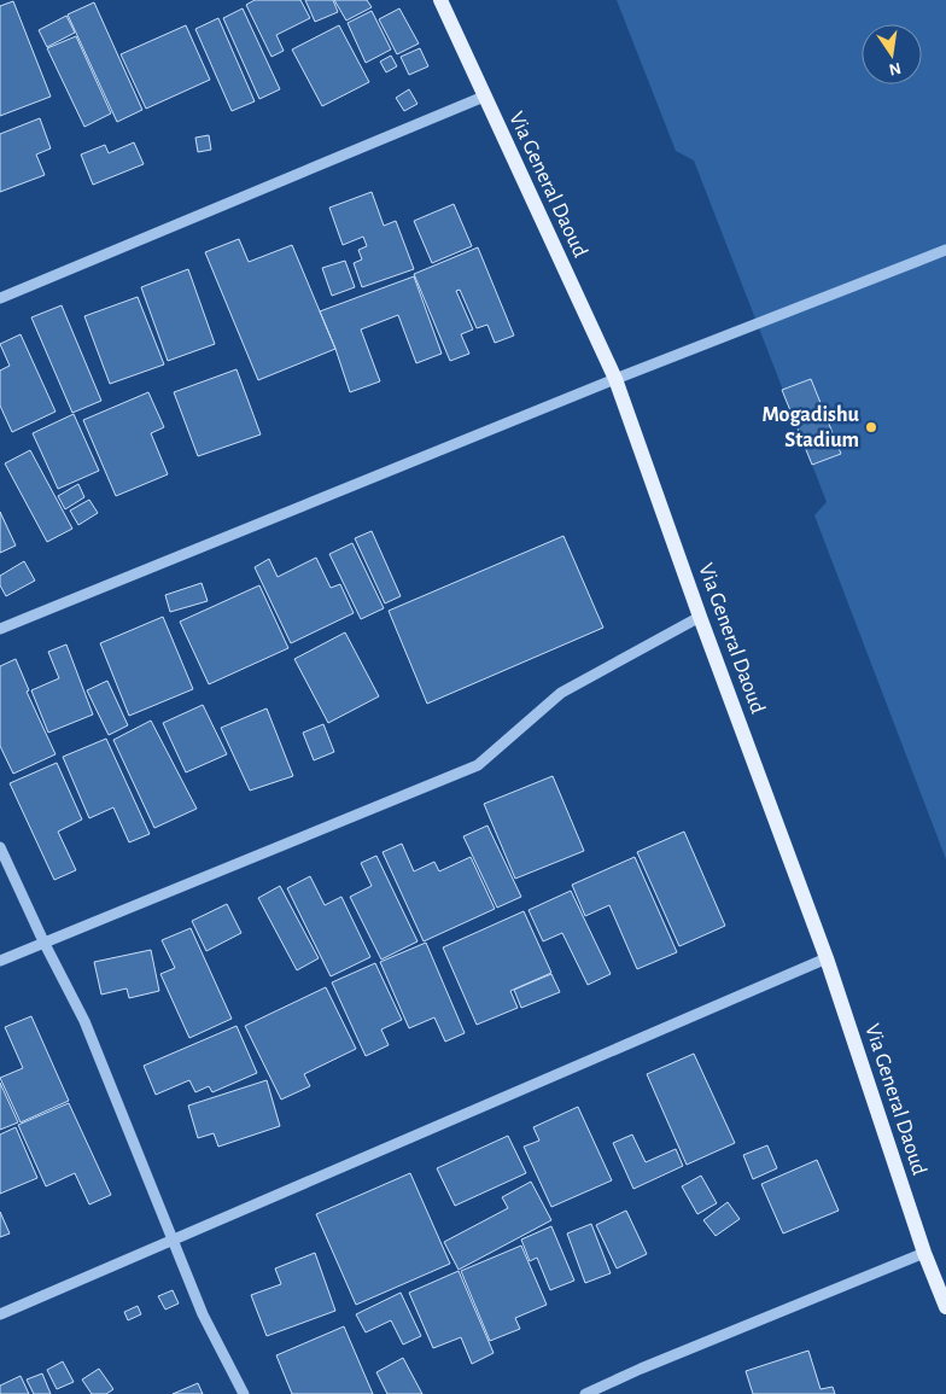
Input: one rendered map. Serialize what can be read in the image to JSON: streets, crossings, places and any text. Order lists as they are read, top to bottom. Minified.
{"streets":{"main road":["Via General Daoud"]},"places":["Mogadishu Stadium"],"north":"bottom"}
